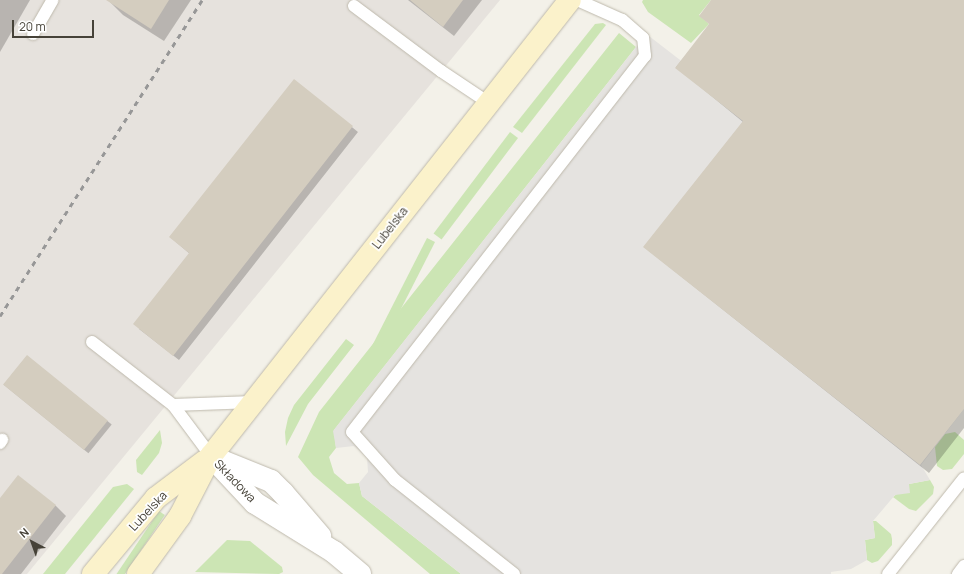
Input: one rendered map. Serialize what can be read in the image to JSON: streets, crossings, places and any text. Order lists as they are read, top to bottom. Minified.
{"streets":{"street":["Lubelska","Składowa"]},"crossings":[["Lubelska","Składowa"]],"scale_bar":"20 m","north":"top left"}
